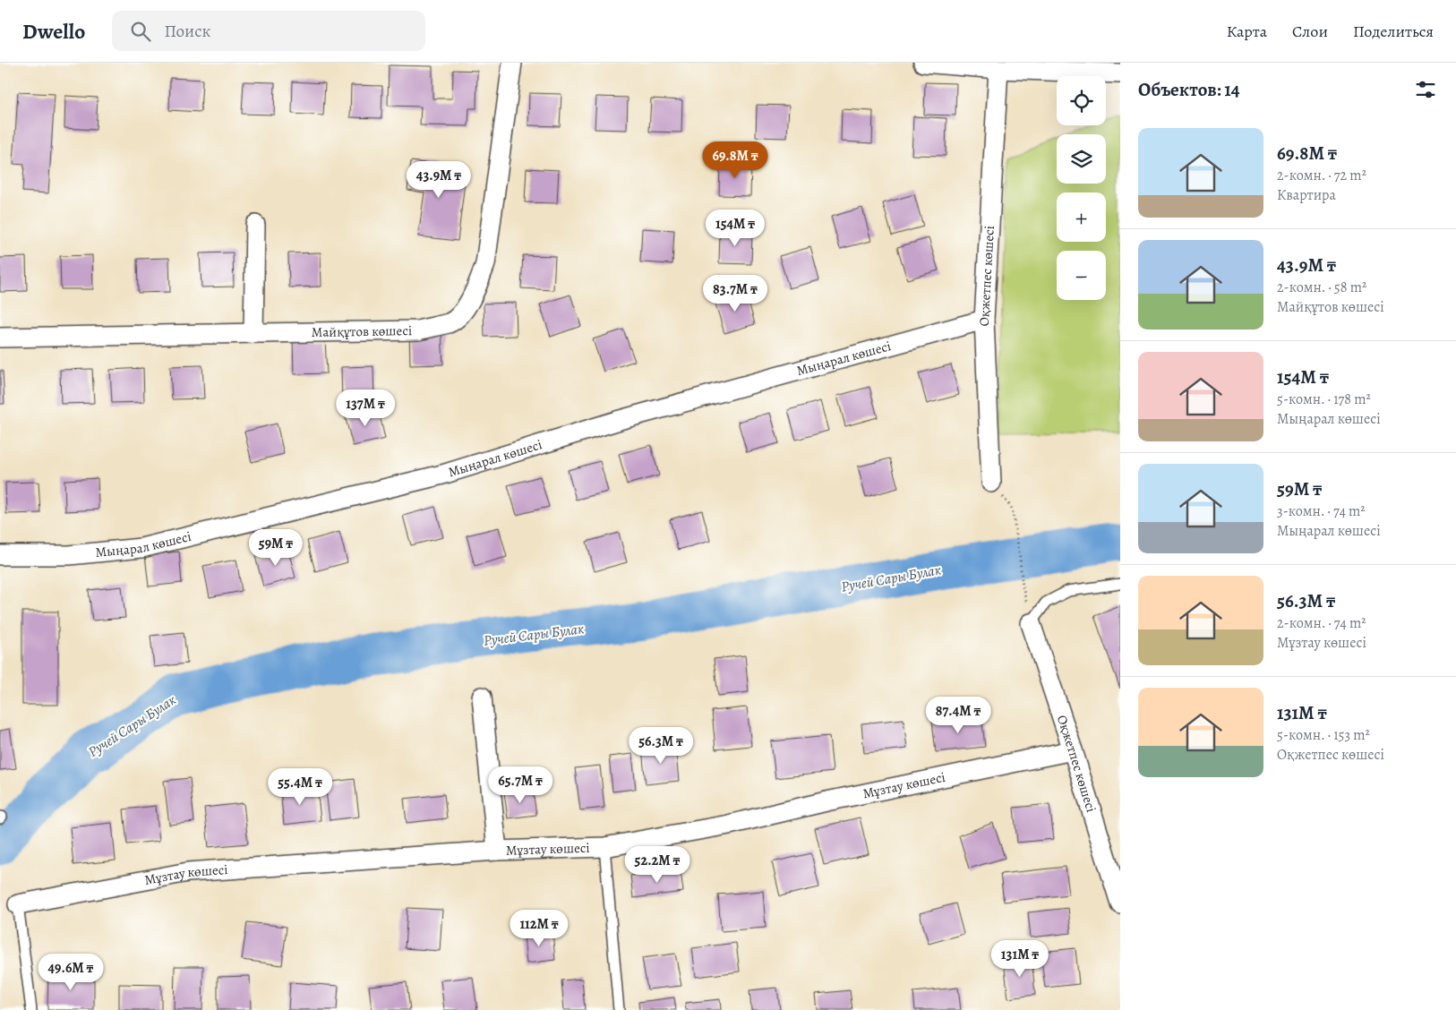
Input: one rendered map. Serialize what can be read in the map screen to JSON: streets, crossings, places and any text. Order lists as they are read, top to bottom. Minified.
{"streets":{"street":["Оқжетпес көшесі","Майқұтов көшесі","Мыңарал көшесі","Мұзтау көшесі"]},"crossings":[["Оқжетпес көшесі","Мыңарал көшесі"],["Оқжетпес көшесі","Мұзтау көшесі"]],"water":["Ручей Сары Булак"],"page":{"header":"Dwello","search":"Поиск","nav":["Карта","Слои","Поделиться"],"heading":"Объектов: 14","map_buttons":["+","−"],"list":[{"name":"69.8M ₸","note":"2-комн. · 72 m² · Квартира"},{"name":"43.9M ₸","note":"2-комн. · 58 m² · Майқұтов көшесі"},{"name":"154M ₸","note":"5-комн. · 178 m² · Мыңарал көшесі"},{"name":"59M ₸","note":"3-комн. · 74 m² · Мыңарал көшесі"},{"name":"56.3M ₸","note":"2-комн. · 74 m² · Мұзтау көшесі"},{"name":"131M ₸","note":"5-комн. · 153 m² · Оқжетпес көшесі"}],"price":["69.8M ₸","43.9M ₸","154M ₸","83.7M ₸","137M ₸","59M ₸","87.4M ₸","56.3M ₸","65.7M ₸","55.4M ₸","52.2M ₸","112M ₸","131M ₸","49.6M ₸"]}}
